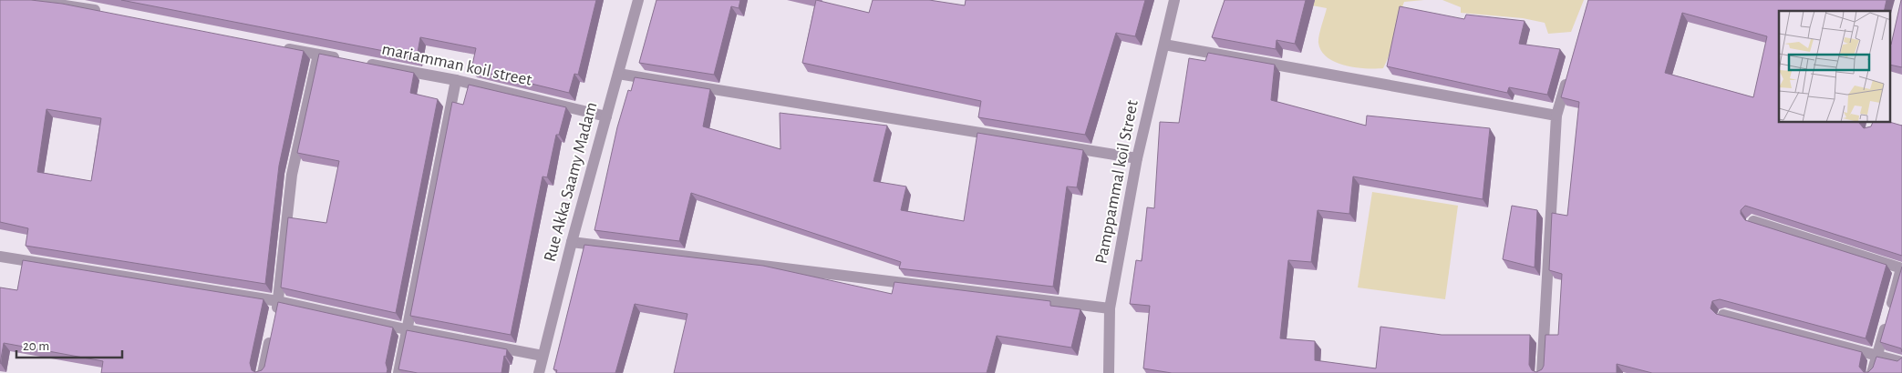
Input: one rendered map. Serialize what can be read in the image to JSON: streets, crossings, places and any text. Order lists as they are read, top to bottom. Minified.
{"streets":{"street":["mariamman koil street","Rue Akka Saamy Madam","Pamppammal koil Street"]},"crossings":[["mariamman koil street","Rue Akka Saamy Madam"]],"scale_bar":"20 m"}
